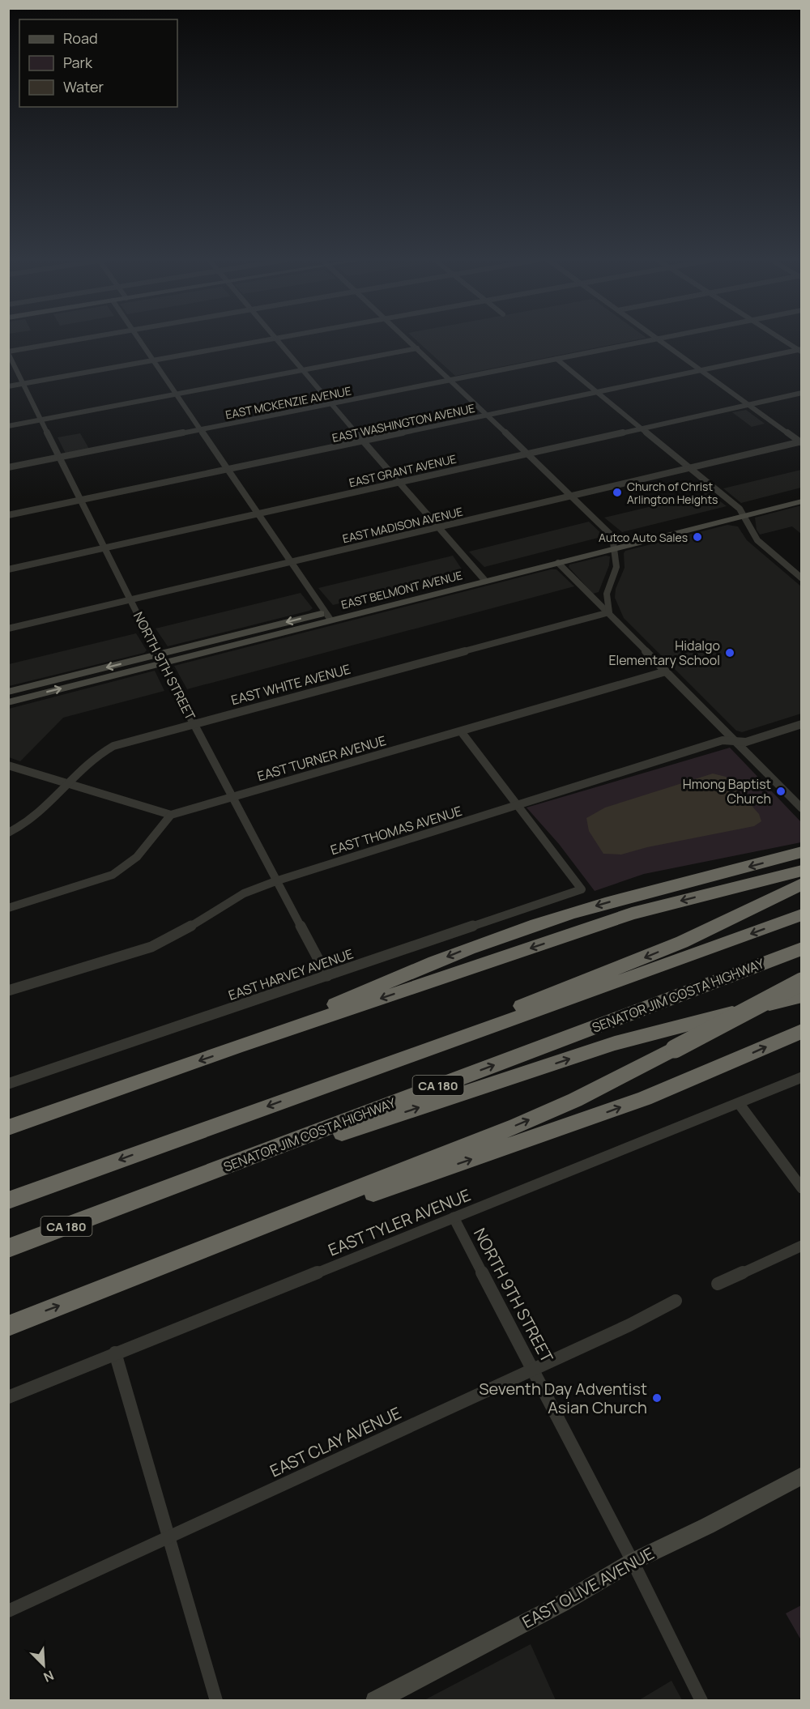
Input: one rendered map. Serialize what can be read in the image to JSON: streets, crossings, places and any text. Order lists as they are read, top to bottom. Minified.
{"streets":{"highway":["SENATOR JIM COSTA HIGHWAY","CA 180"],"main road":["EAST BELMONT AVENUE","EAST OLIVE AVENUE"],"street":["EAST MCKENZIE AVENUE","EAST WASHINGTON AVENUE","EAST GRANT AVENUE","EAST MADISON AVENUE","NORTH 9TH STREET","EAST WHITE AVENUE","EAST TURNER AVENUE","EAST THOMAS AVENUE","EAST HARVEY AVENUE","EAST TYLER AVENUE","EAST CLAY AVENUE"]},"crossings":[["EAST MCKENZIE AVENUE","NORTH 9TH STREET"],["EAST WASHINGTON AVENUE","NORTH 9TH STREET"],["EAST GRANT AVENUE","NORTH 9TH STREET"],["EAST MADISON AVENUE","NORTH 9TH STREET"],["EAST BELMONT AVENUE","NORTH 9TH STREET"],["NORTH 9TH STREET","EAST WHITE AVENUE"],["NORTH 9TH STREET","EAST TURNER AVENUE"],["NORTH 9TH STREET","EAST THOMAS AVENUE"],["NORTH 9TH STREET","EAST HARVEY AVENUE"],["NORTH 9TH STREET","EAST TYLER AVENUE"],["NORTH 9TH STREET","EAST CLAY AVENUE"],["NORTH 9TH STREET","EAST OLIVE AVENUE"],["EAST THOMAS AVENUE","EAST HARVEY AVENUE"]],"places":["Church of Christ Arlington Heights","Autco Auto Sales","Hidalgo Elementary School","Hmong Baptist Church","Seventh Day Adventist Asian Church"],"legend":["Road","Park","Water"],"north":"bottom right"}
